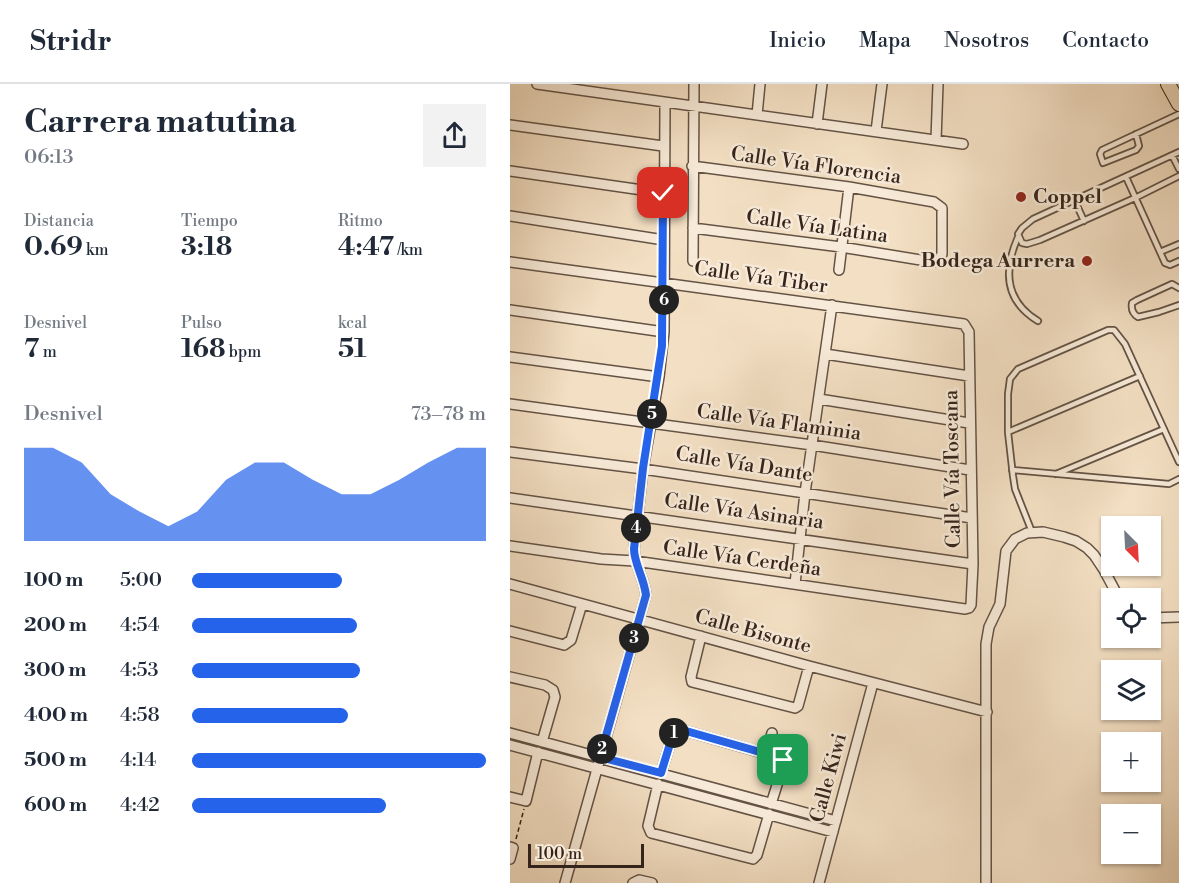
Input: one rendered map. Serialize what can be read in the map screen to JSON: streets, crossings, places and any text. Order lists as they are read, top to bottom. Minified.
{"streets":{"street":["Calle Vía Florencia","Calle Vía Latina","Calle Vía Tiber","Calle Vía Flaminia","Calle Vía Dante","Calle Vía Toscana","Calle Vía Asinaria","Calle Vía Cerdeña","Calle Bisonte","Calle Kiwi"]},"crossings":[["Calle Vía Florencia","Calle Vía Latina"],["Calle Vía Tiber","Calle Vía Toscana"],["Calle Vía Flaminia","Calle Vía Toscana"],["Calle Vía Dante","Calle Vía Toscana"],["Calle Vía Toscana","Calle Vía Asinaria"],["Calle Vía Toscana","Calle Vía Cerdeña"],["Calle Bisonte","Calle Kiwi"]],"places":["Coppel","Bodega Aurrera"],"scale_bar":"100 m","north":"bottom right","page":{"header":"Stridr","nav":["Inicio","Mapa","Nosotros","Contacto"],"heading":["Carrera matutina","06:13"],"stats":[["Distancia","0.69 km"],["Tiempo","3:18"],["Ritmo","4:47 /km"],["Desnivel","7 m"],["Pulso","168 bpm"],["kcal","51"]],"pins":["6","5","4","3","1","2"],"chart":["Desnivel","73–78 m"],"map_buttons":["+","−"],"list":[{"name":"100 m","note":"5:00"},{"name":"200 m","note":"4:54"},{"name":"300 m","note":"4:53"},{"name":"400 m","note":"4:58"},{"name":"500 m","note":"4:14"},{"name":"600 m","note":"4:42"}],"scale":"100 m"}}
